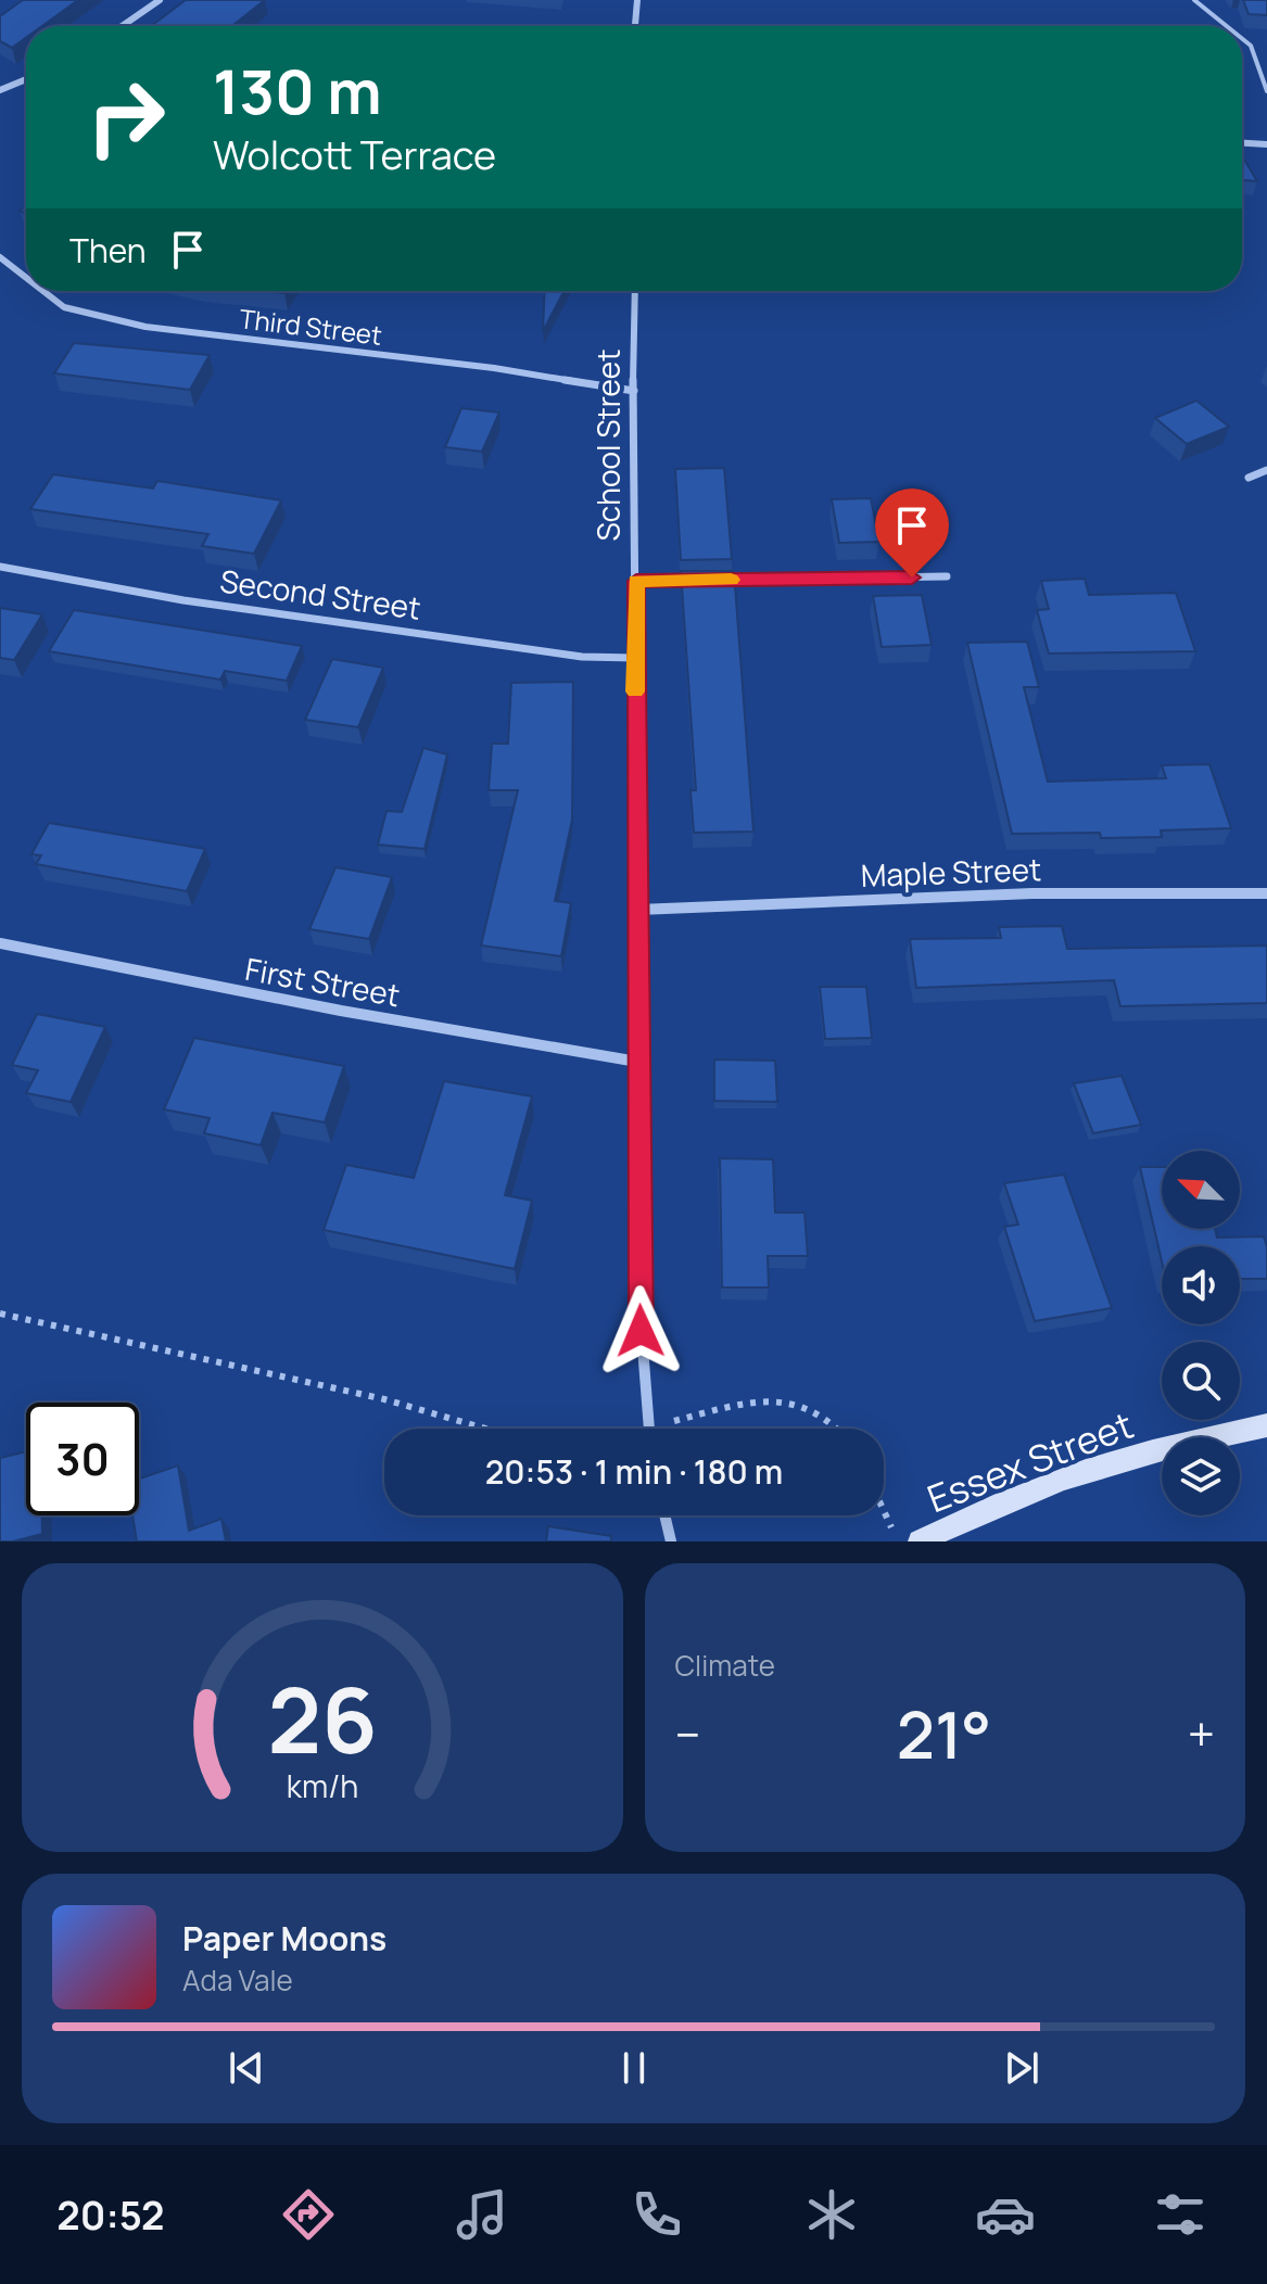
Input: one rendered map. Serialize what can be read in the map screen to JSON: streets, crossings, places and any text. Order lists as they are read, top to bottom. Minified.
{"streets":{"main road":["Essex Street"],"street":["Third Street","School Street","Second Street","Maple Street","First Street"]},"crossings":[["Third Street","School Street"],["School Street","Second Street"],["School Street","Maple Street"],["School Street","First Street"]],"north":"top left","page":{"turn":["130 m","Wolcott Terrace"],"then":"Then","limit":"30","trip":"20:53 · 1 min · 180 m","tile":"Climate","heat":["−","21°","+"],"song":["Paper Moons","Ada Vale"],"tabs":"20:52","gauge":["26","km/h"]}}
